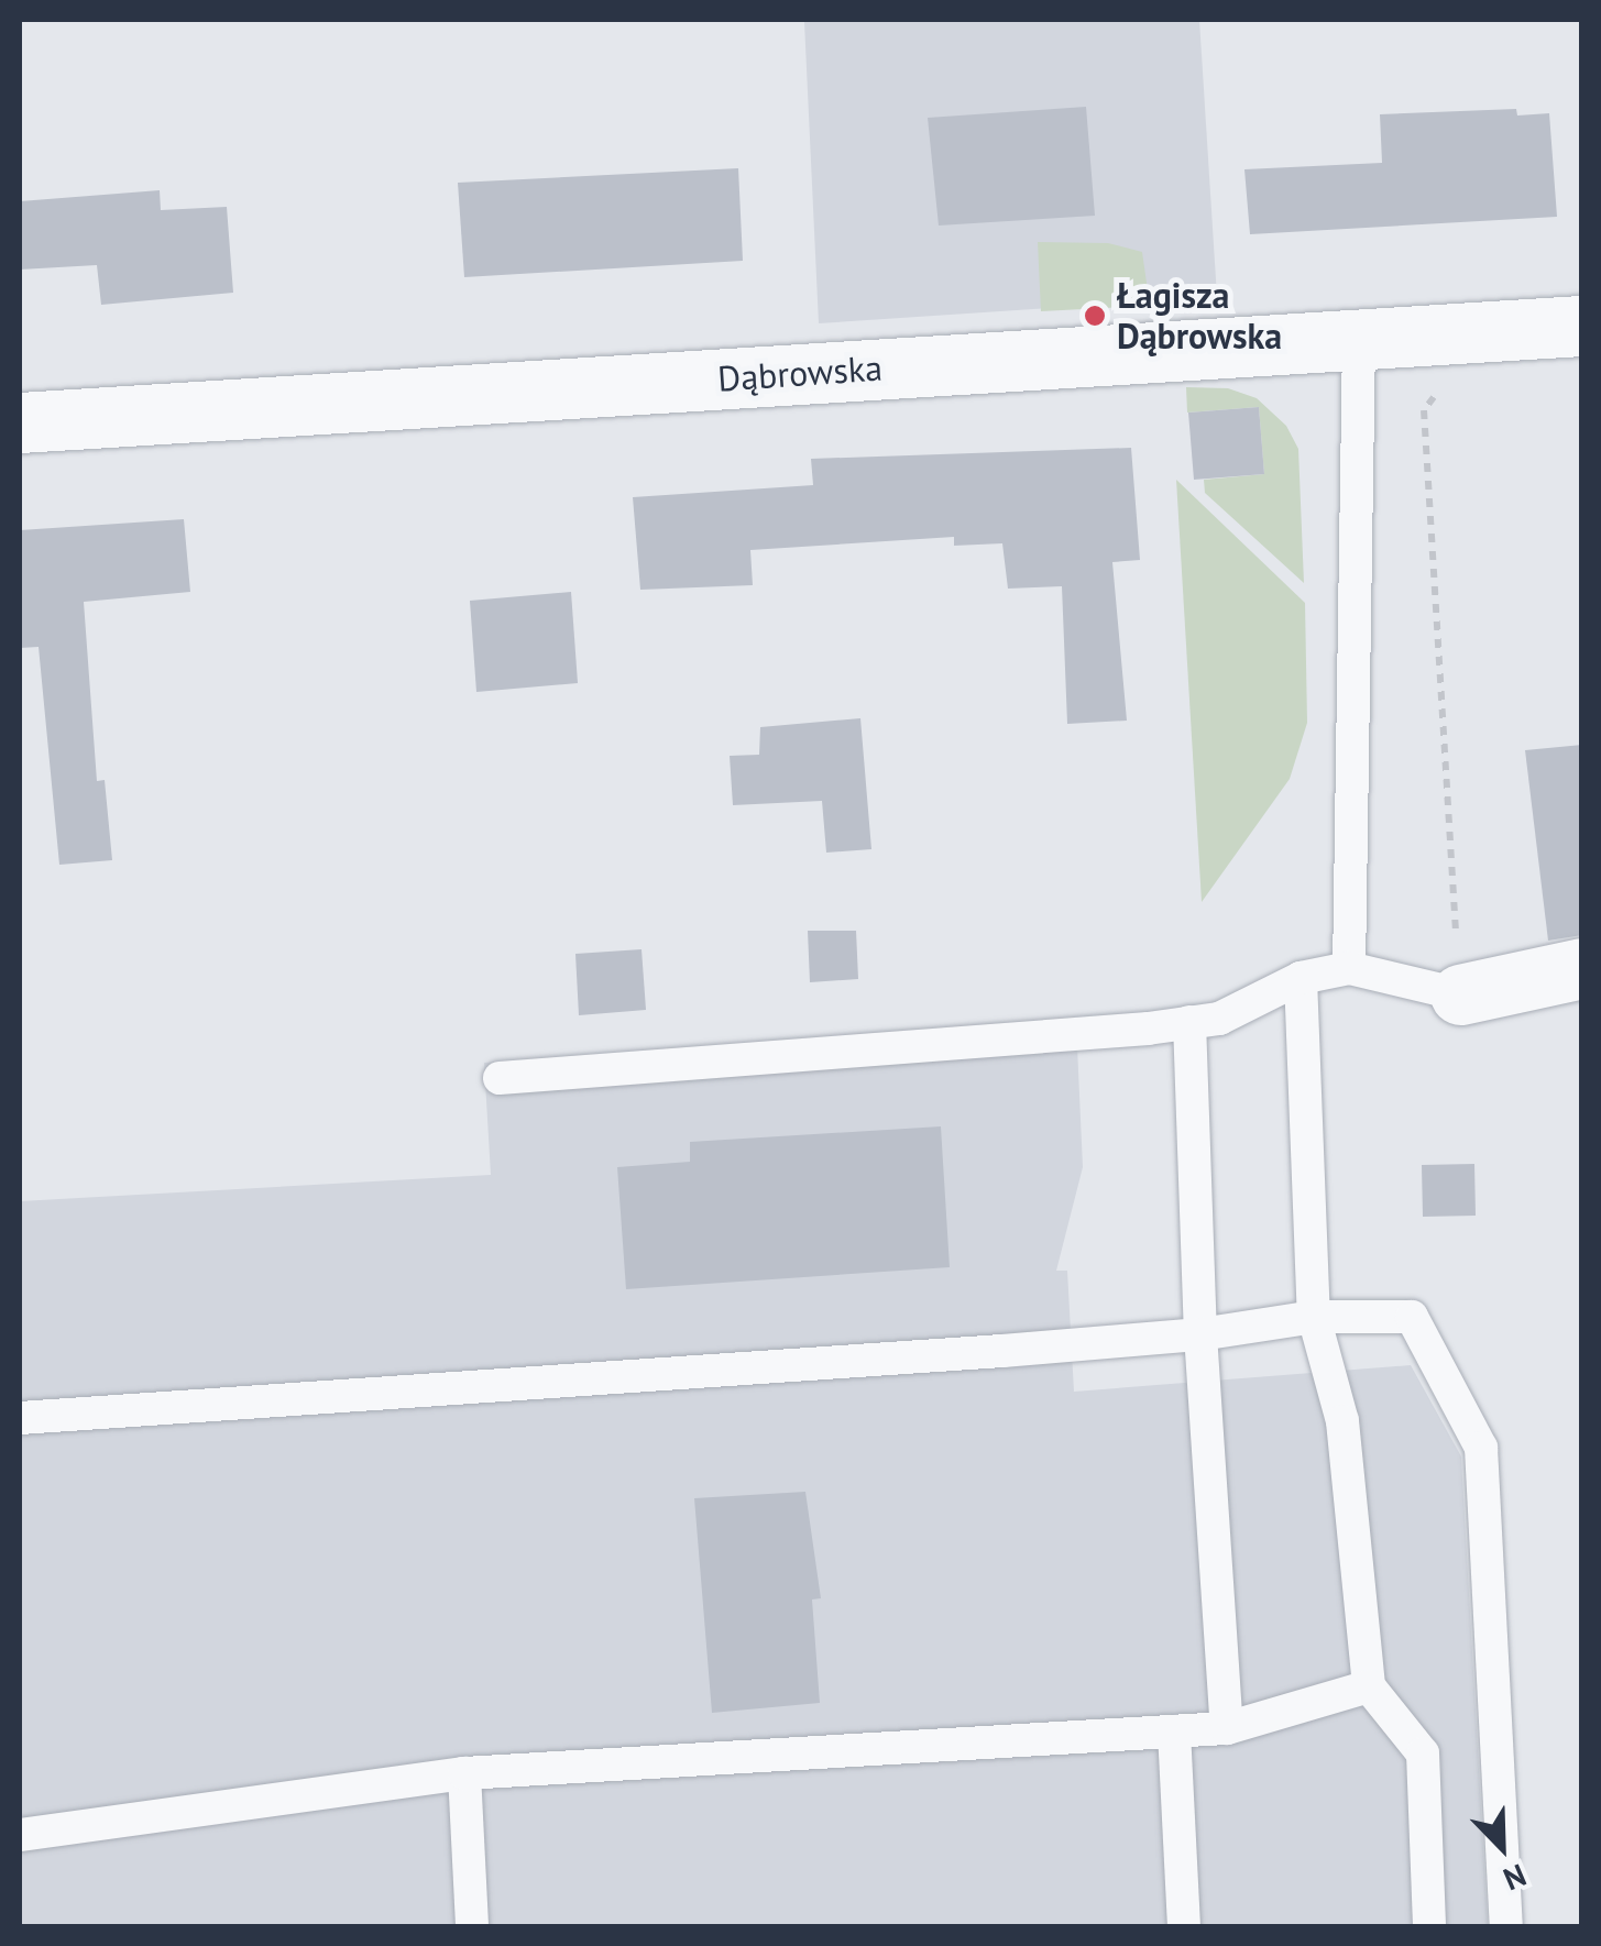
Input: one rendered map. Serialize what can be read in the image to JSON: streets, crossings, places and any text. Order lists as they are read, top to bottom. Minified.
{"streets":{"street":["Dąbrowska"]},"places":["Łagisza Dąbrowska"],"north":"bottom right"}
